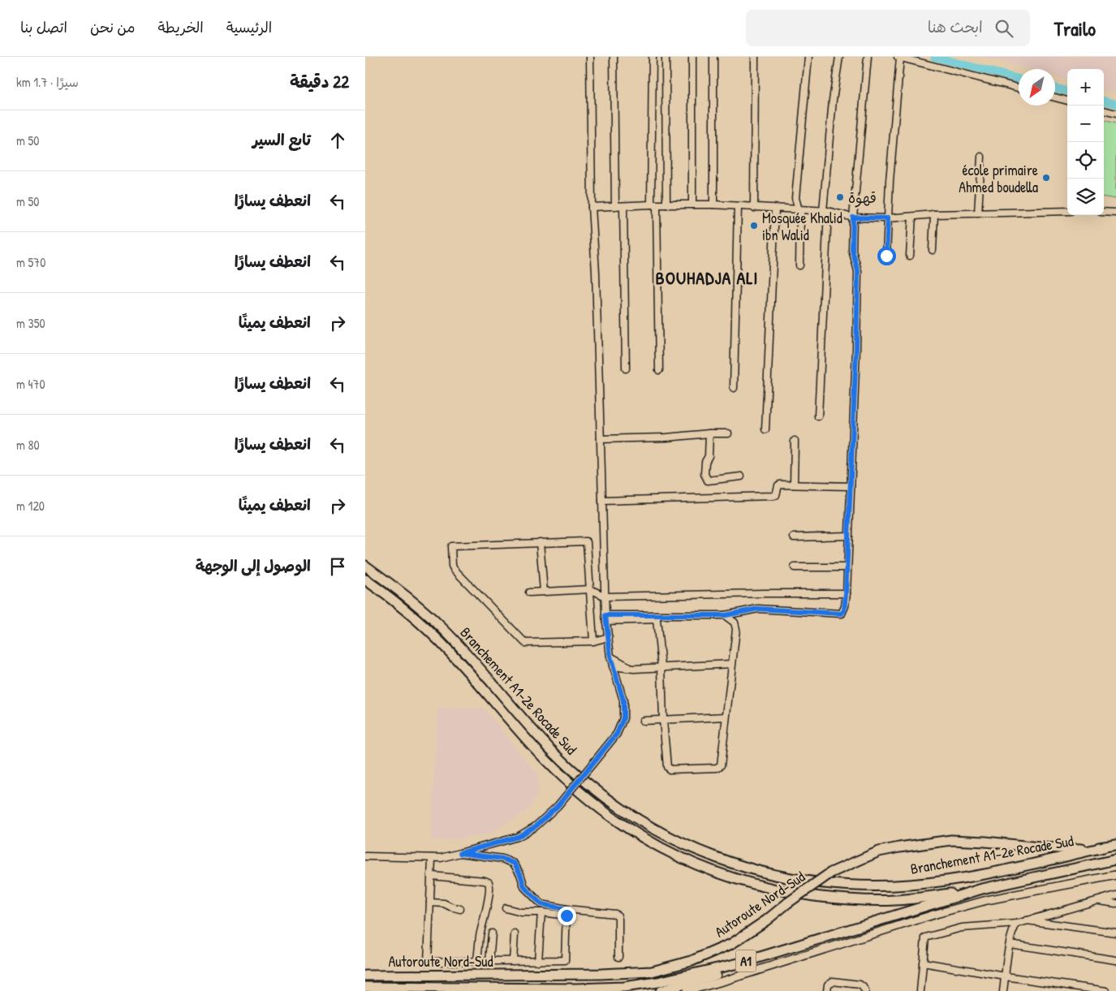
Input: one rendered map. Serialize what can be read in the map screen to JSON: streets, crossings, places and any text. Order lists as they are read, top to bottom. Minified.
{"streets":{"highway":["Branchement A1-2e Rocade Sud","Autoroute Nord-Sud","A1"]},"crossings":[["Branchement A1-2e Rocade Sud","Autoroute Nord-Sud"]],"districts":["BOUHADJA ALI"],"places":["école primaire Ahmed boudella","قهوة","Mosquée Khalid ibn Walid"],"north":"bottom left","page":{"header":"Trailo","search":"ابحث هنا","nav":["الرئيسية","الخريطة","من نحن","اتصل بنا"],"heading":["22 دقيقة","سيرًا · 1.7 km"],"map_buttons":["+","−"],"list":[["تابع السير","50 m"],["انعطف يسارًا","50 m"],["انعطف يسارًا","570 m"],["انعطف يمينًا","350 m"],["انعطف يسارًا","470 m"],["انعطف يسارًا","80 m"],["انعطف يمينًا","120 m"],"الوصول إلى الوجهة"]}}
